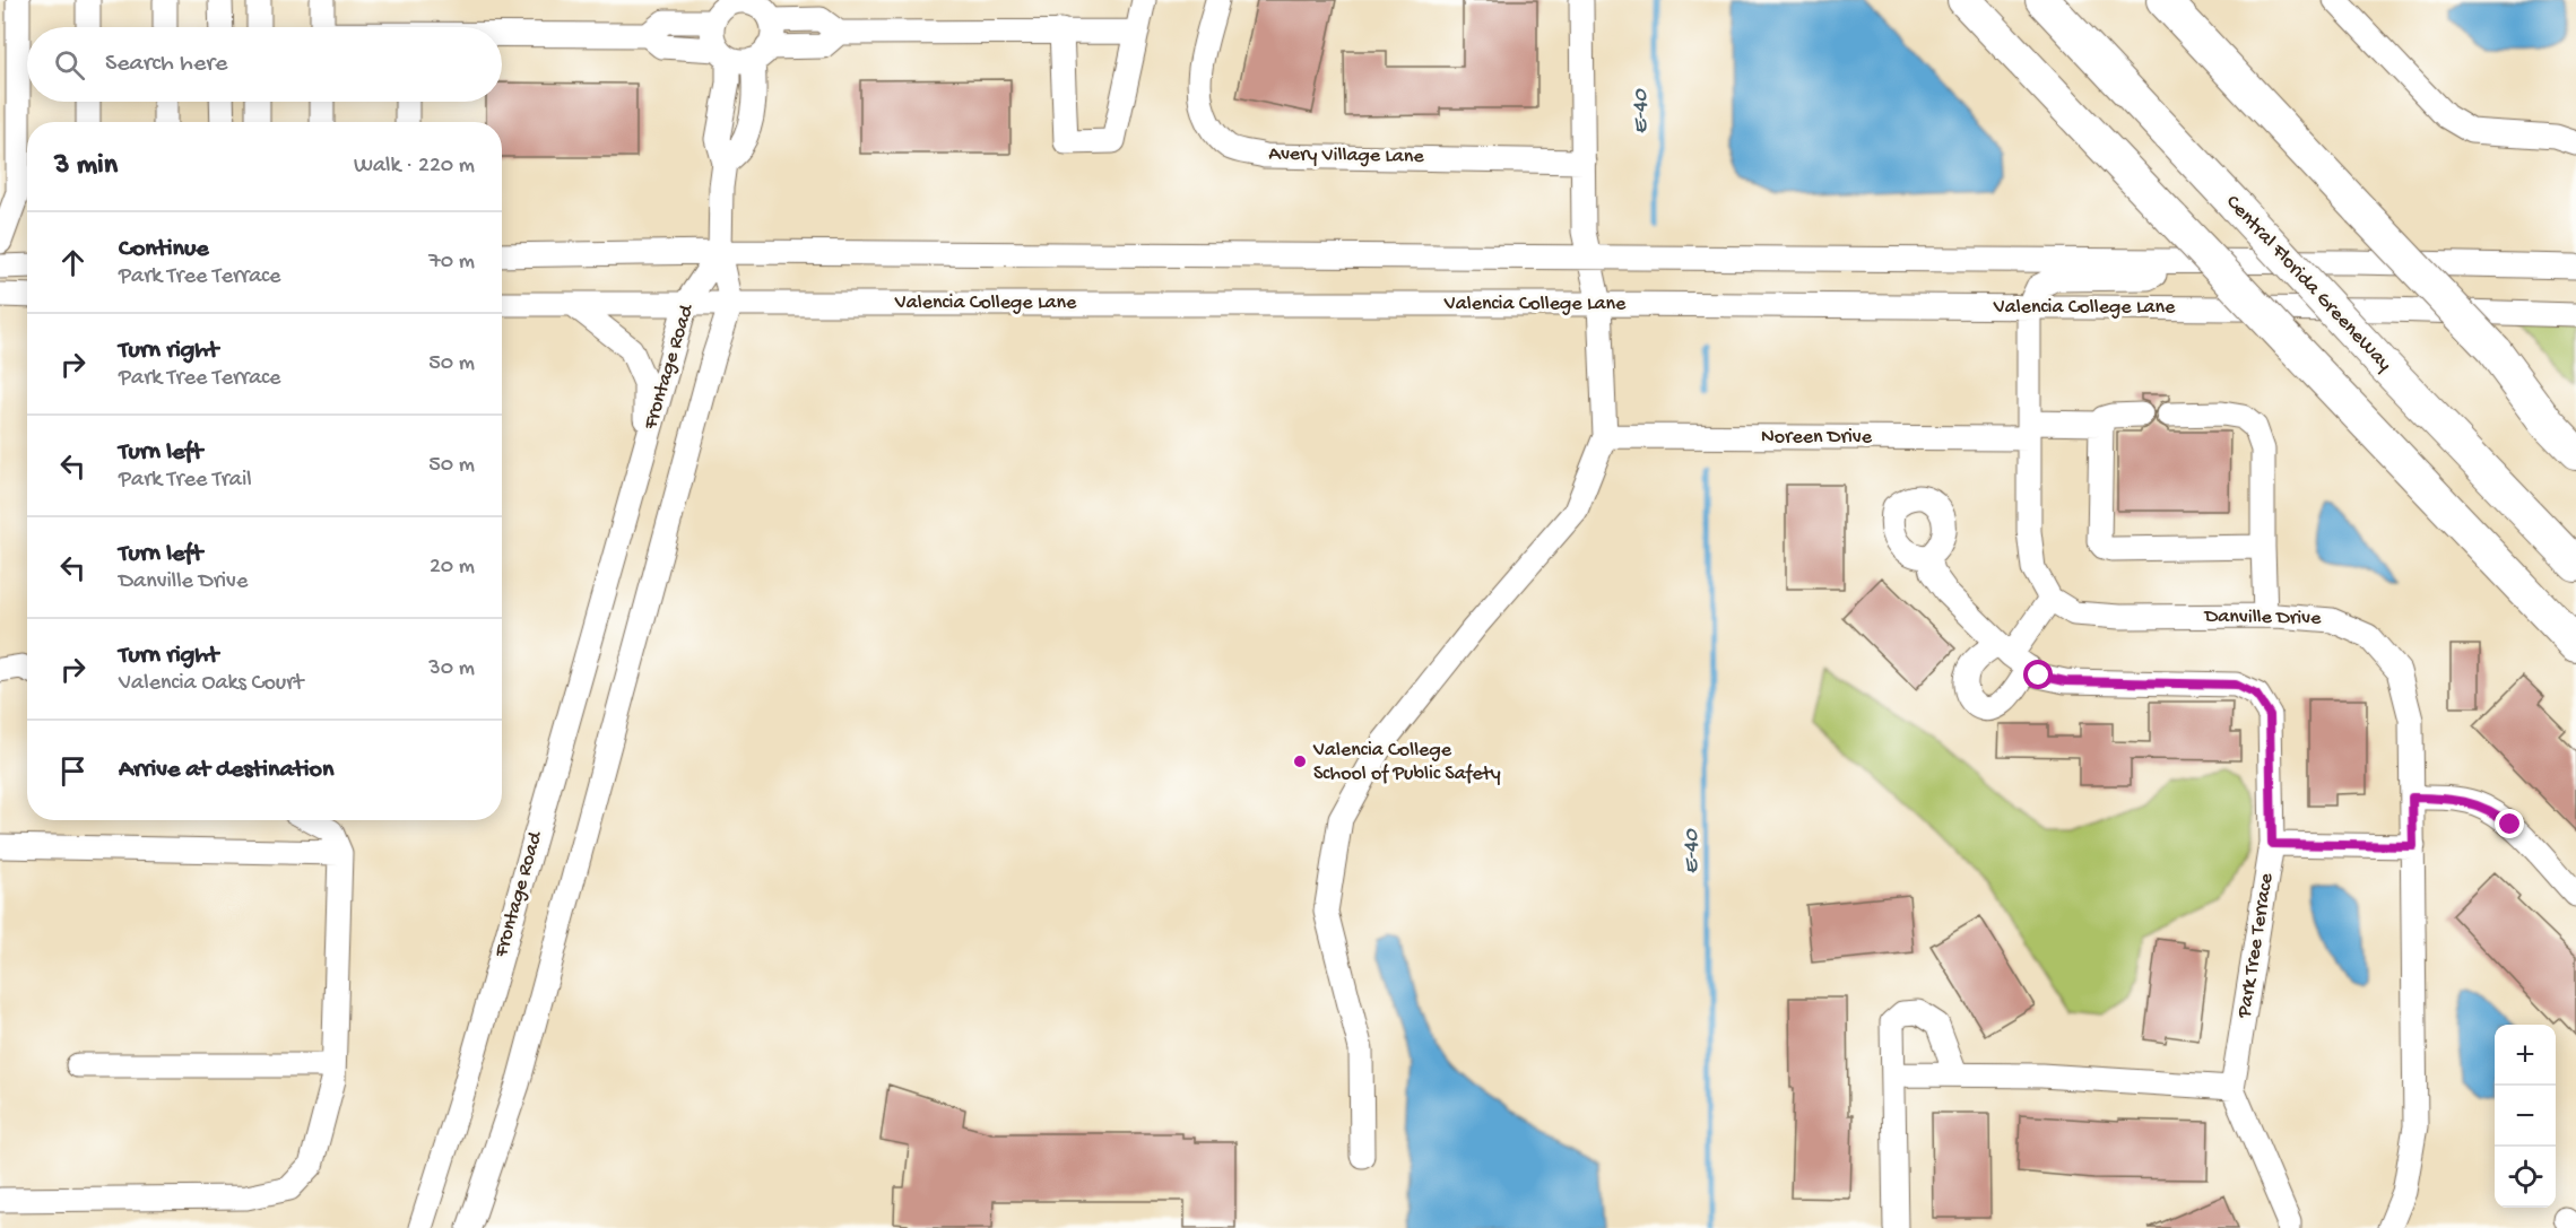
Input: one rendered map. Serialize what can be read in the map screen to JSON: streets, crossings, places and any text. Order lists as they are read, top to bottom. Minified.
{"streets":{"highway":["Central Florida GreeneWay"],"street":["Avery Village Lane","Valencia College Lane","Frontage Road","Noreen Drive","Danville Drive","Park Tree Terrace"]},"crossings":[["Valencia College Lane","Frontage Road"]],"water":["E-40"],"places":["Valencia College School of Public Safety"],"page":{"search":"Search here","heading":["3 min","Walk · 220 m"],"list":[["Continue","Park Tree Terrace","70 m"],["Turn right","Park Tree Terrace","50 m"],["Turn left","Park Tree Trail","50 m"],["Turn left","Danville Drive","20 m"],["Turn right","Valencia Oaks Court","30 m"],"Arrive at destination"],"map_buttons":["+","−"]}}
